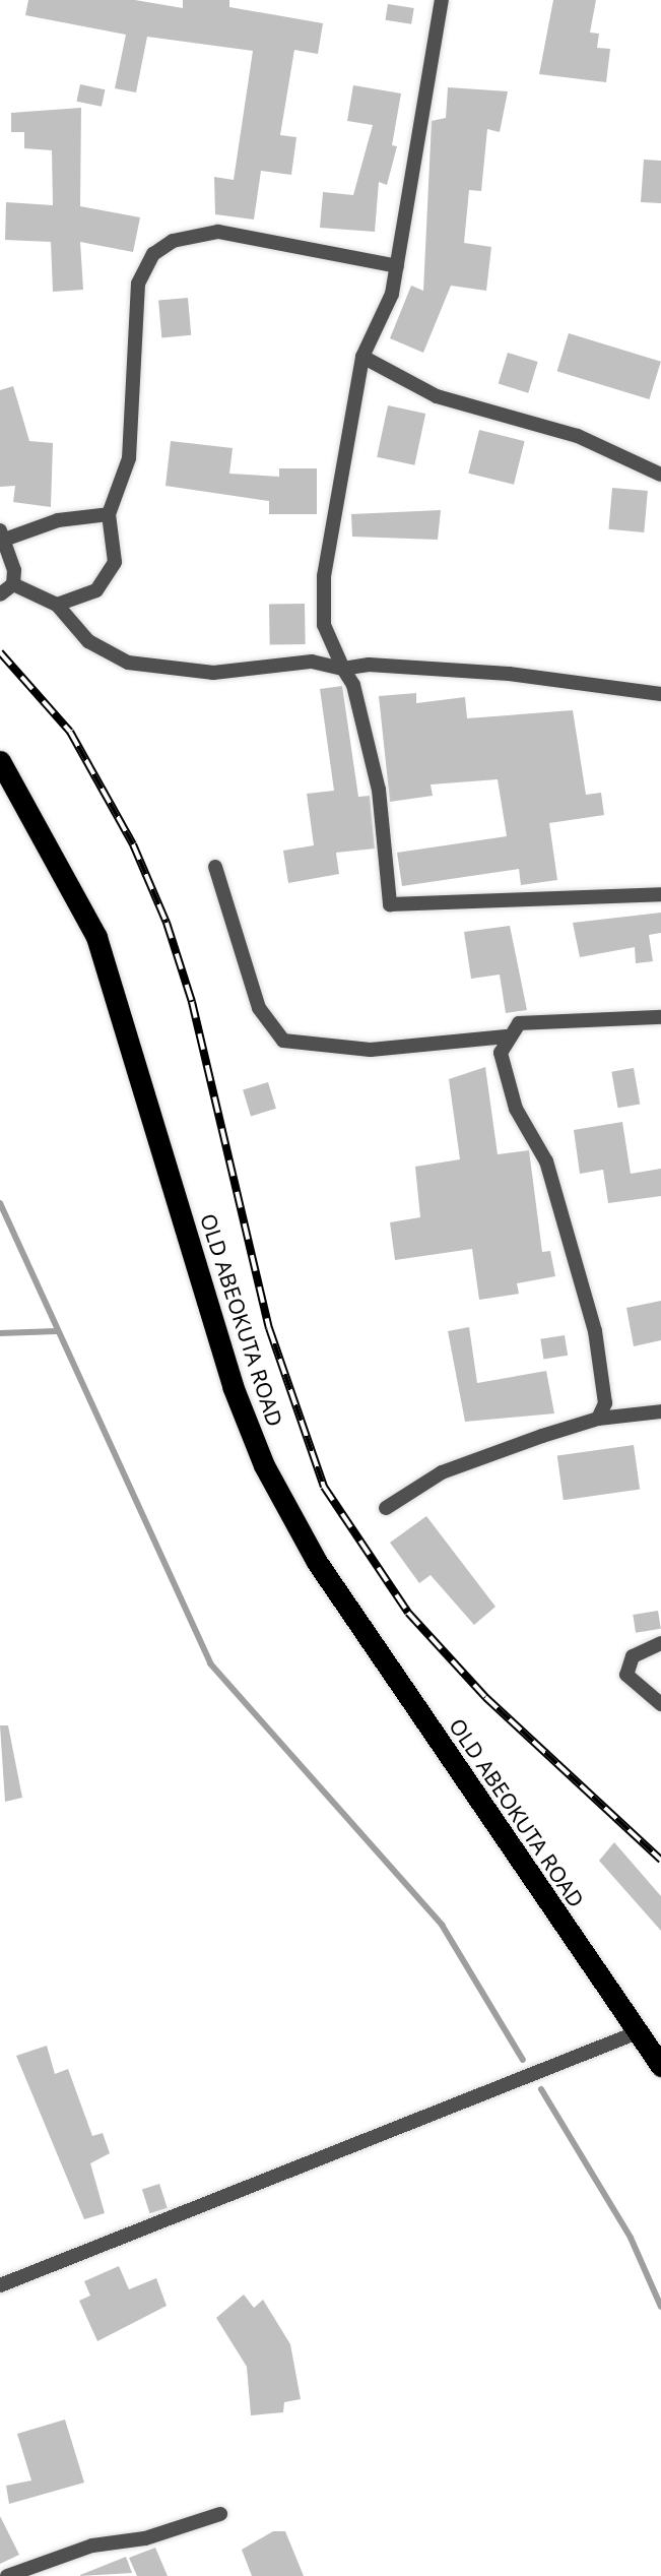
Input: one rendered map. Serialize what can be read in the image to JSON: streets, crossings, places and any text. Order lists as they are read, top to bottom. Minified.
{"streets":{"highway":["OLD ABEOKUTA ROAD"]}}
